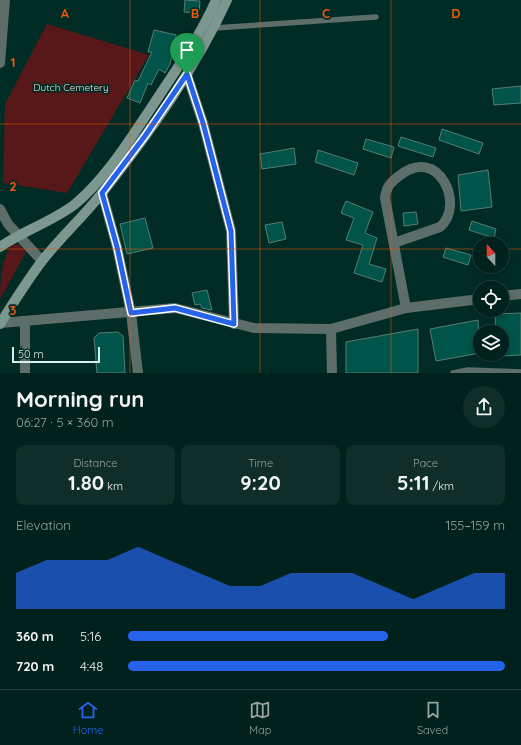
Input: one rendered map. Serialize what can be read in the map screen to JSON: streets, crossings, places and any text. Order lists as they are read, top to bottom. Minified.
{"parks":["Dutch Cemetery"],"scale_bar":"50 m","north":"top","page":{"scale":"50 m","heading":["Morning run","06:27 · 5 × 360 m"],"stats":[["Distance","1.80 km"],["Time","9:20"],["Pace","5:11 /km"]],"chart":["Elevation","155–159 m"],"list":[{"name":"360 m","note":"5:16"},{"name":"720 m","note":"4:48"}],"tabs":["Home","Map","Saved"]},"grid":{"columns":["A","B","C","D"],"rows":["1","2","3"]}}
